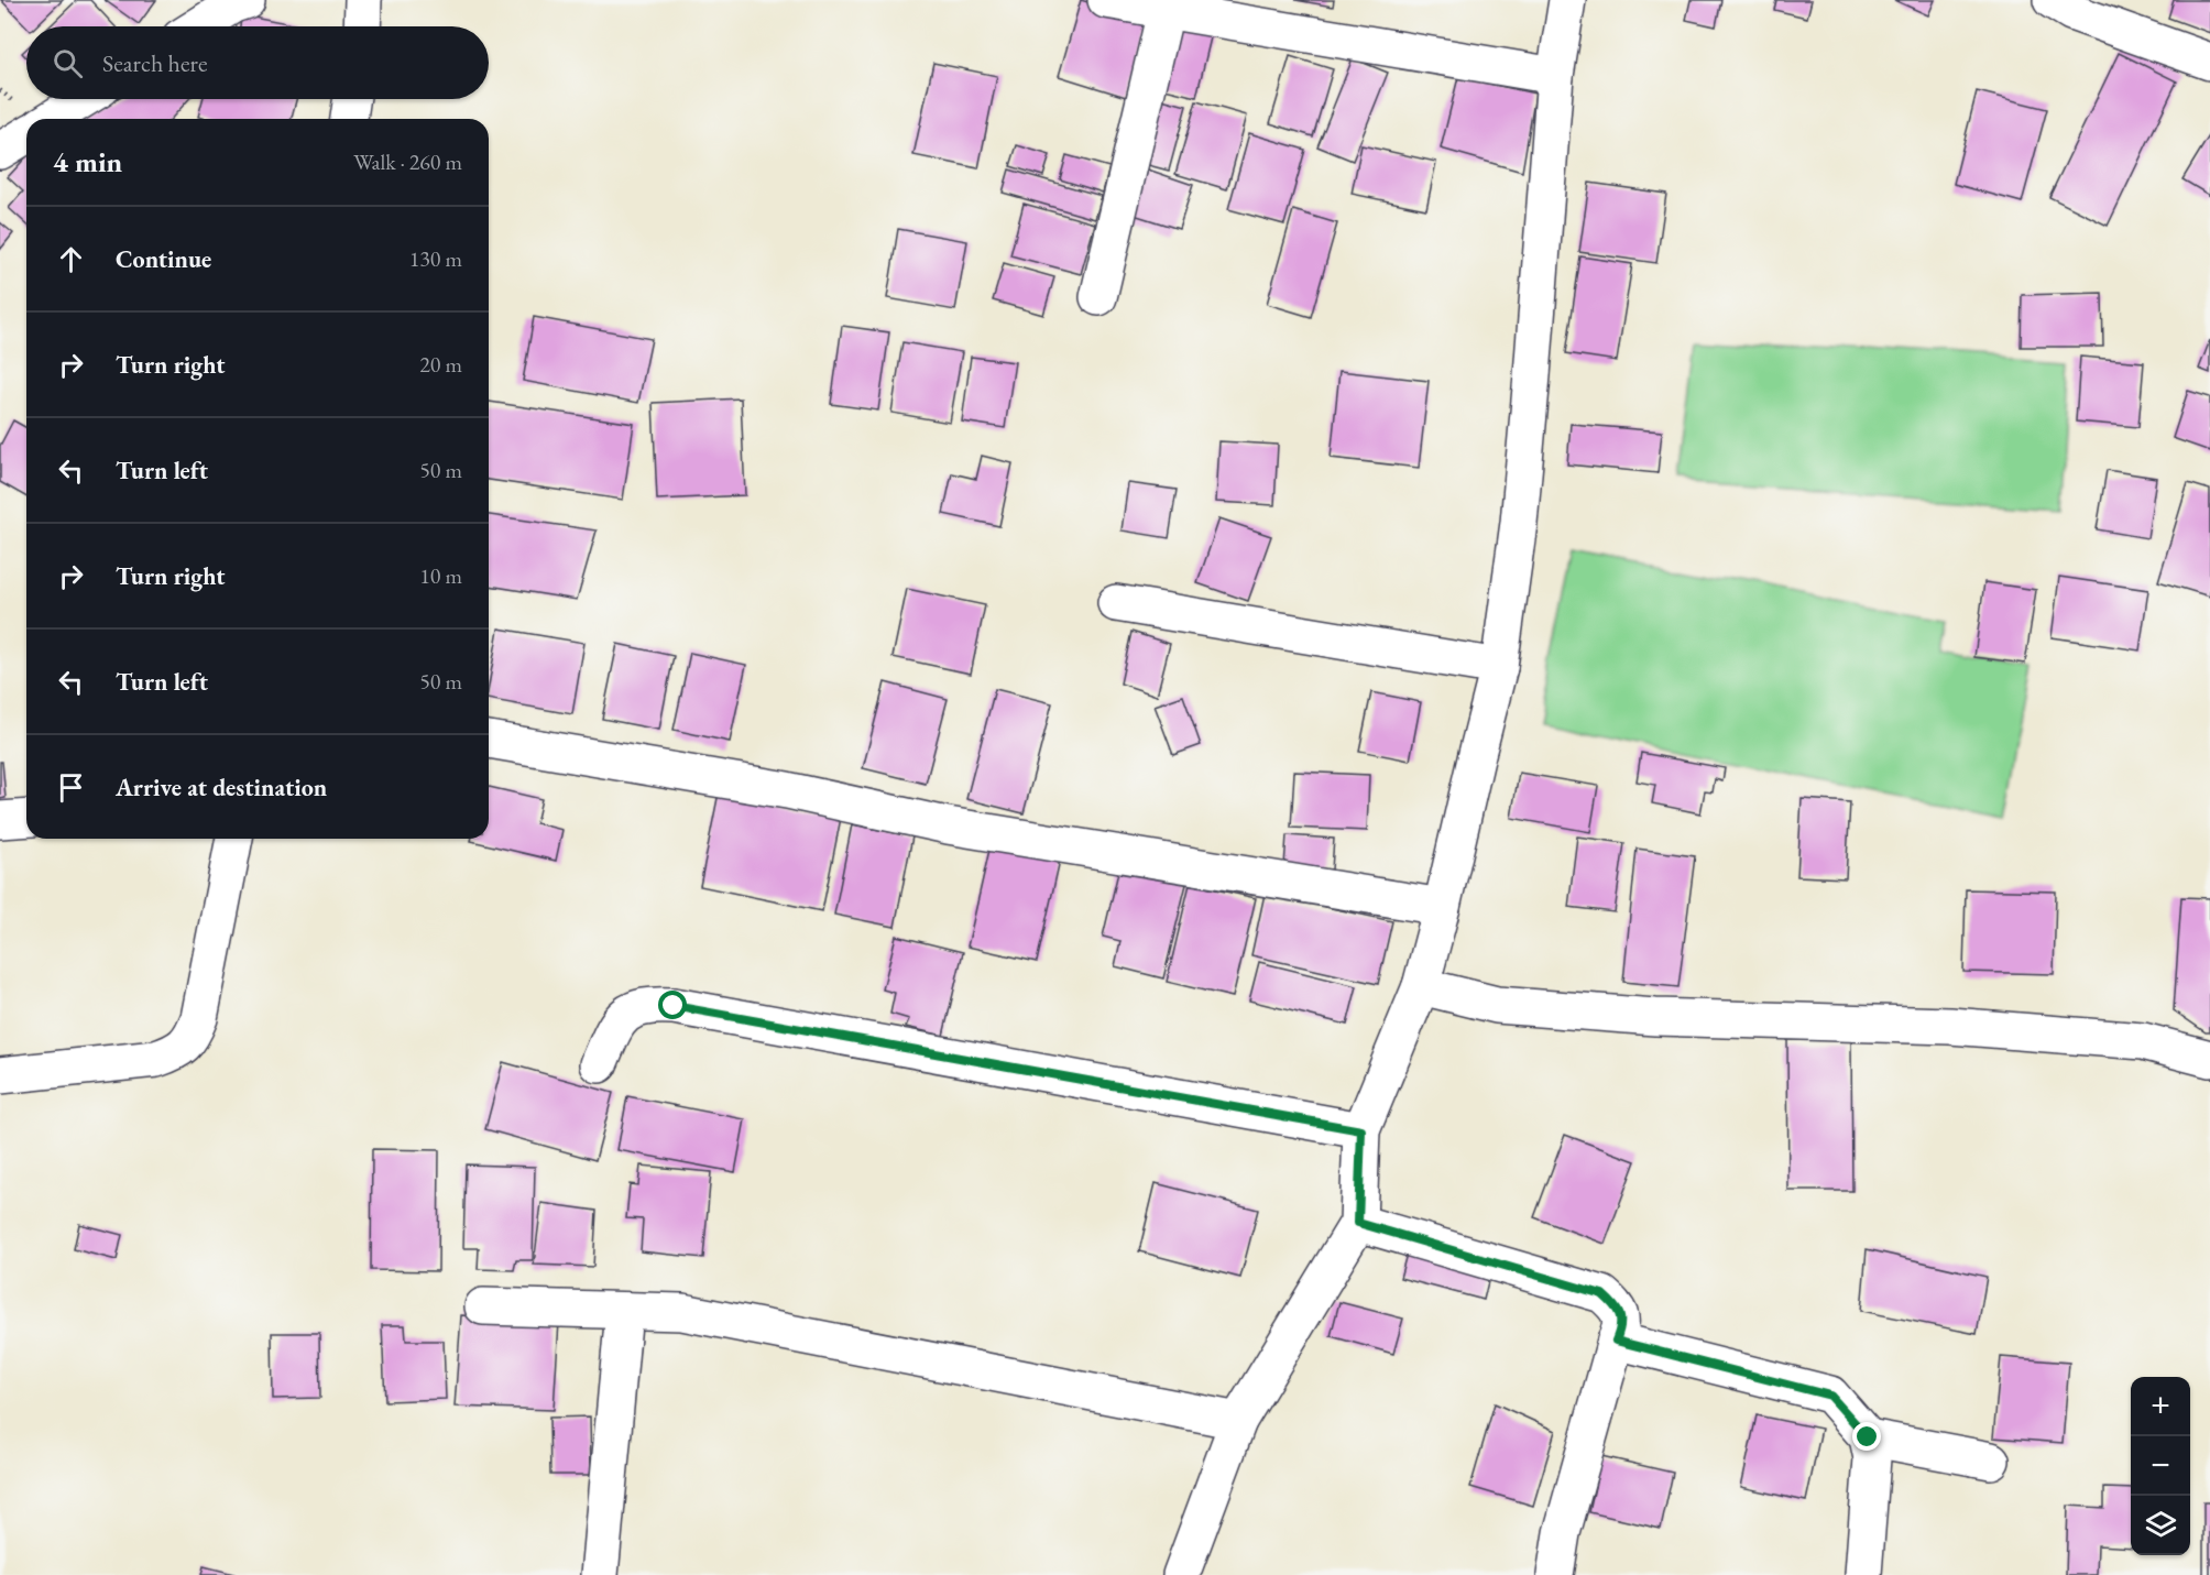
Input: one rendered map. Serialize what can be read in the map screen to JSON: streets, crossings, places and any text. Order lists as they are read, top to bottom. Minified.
{"page":{"search":"Search here","heading":["4 min","Walk · 260 m"],"list":[["Continue","130 m"],["Turn right","20 m"],["Turn left","50 m"],["Turn right","10 m"],["Turn left","50 m"],"Arrive at destination"],"map_buttons":["+","−"]}}
